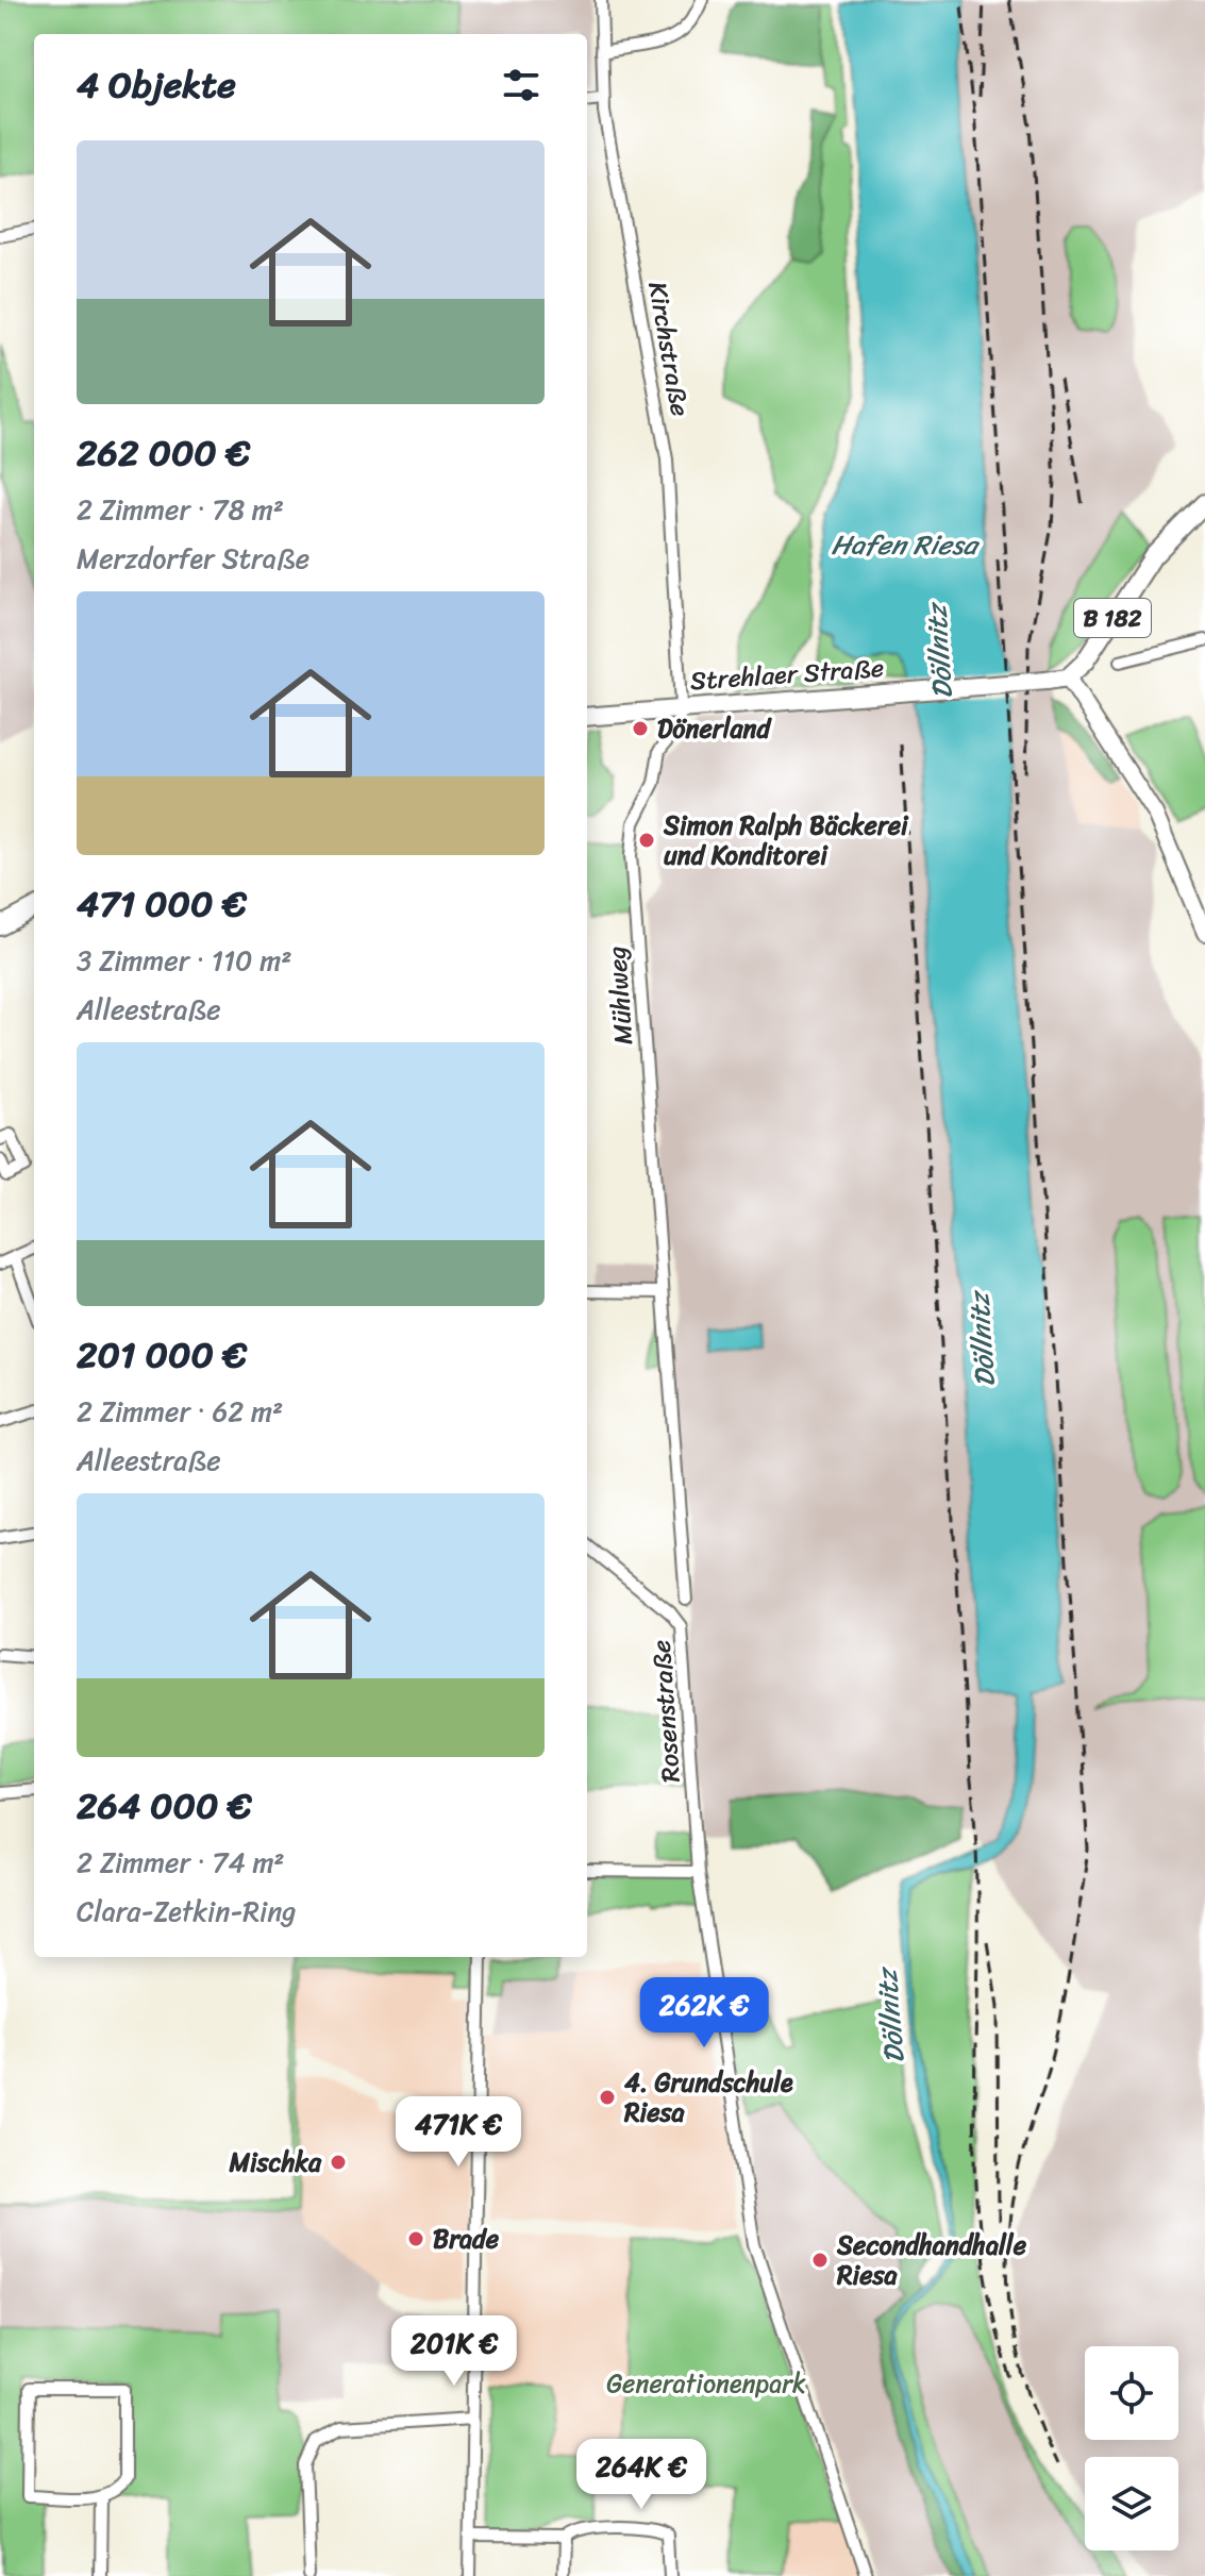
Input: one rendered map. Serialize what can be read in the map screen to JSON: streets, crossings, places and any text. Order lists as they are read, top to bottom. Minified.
{"streets":{"main road":["B 182","Strehlaer Straße"],"street":["Kirchstraße","Mühlweg","Rosenstraße"]},"crossings":[["Kirchstraße","Strehlaer Straße"],["Kirchstraße","Mühlweg"],["B 182","Strehlaer Straße"],["Strehlaer Straße","Mühlweg"]],"water":["Hafen Riesa","Döllnitz"],"parks":["Generationenpark"],"places":["Dönerland","Simon Ralph Bäckerei und Konditorei","4. Grundschule Riesa","Mischka","Brade","Secondhandhalle Riesa"],"page":{"heading":"4 Objekte","list":[{"name":"262 000 €","note":"2 Zimmer · 78 m² · Merzdorfer Straße"},{"name":"471 000 €","note":"3 Zimmer · 110 m² · Alleestraße"},{"name":"201 000 €","note":"2 Zimmer · 62 m² · Alleestraße"},{"name":"264 000 €","note":"2 Zimmer · 74 m² · Clara-Zetkin-Ring"}],"price":["262K €","471K €","201K €","264K €"]}}
